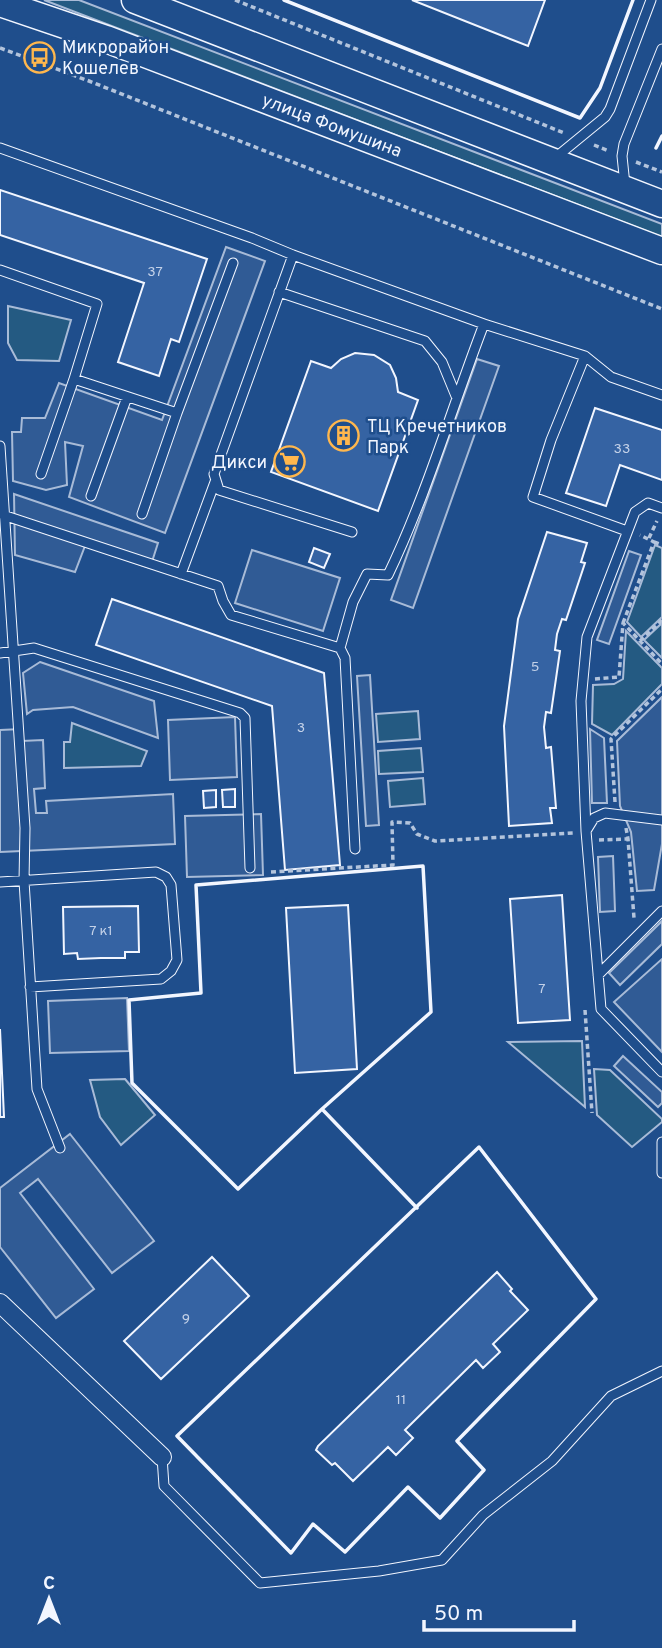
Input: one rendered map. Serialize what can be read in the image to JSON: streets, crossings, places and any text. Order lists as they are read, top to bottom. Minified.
{"streets":{"main road":["улица Фомушина"]},"places":{"bus stop":["Микрорайон Кошелев"],"building":["ТЦ Кречетников Парк"],"supermarket":["Дикси"]},"house_numbers":["37","33","5","3","7 к1","7","9","11"],"scale_bar":"50 m","north":"top"}
